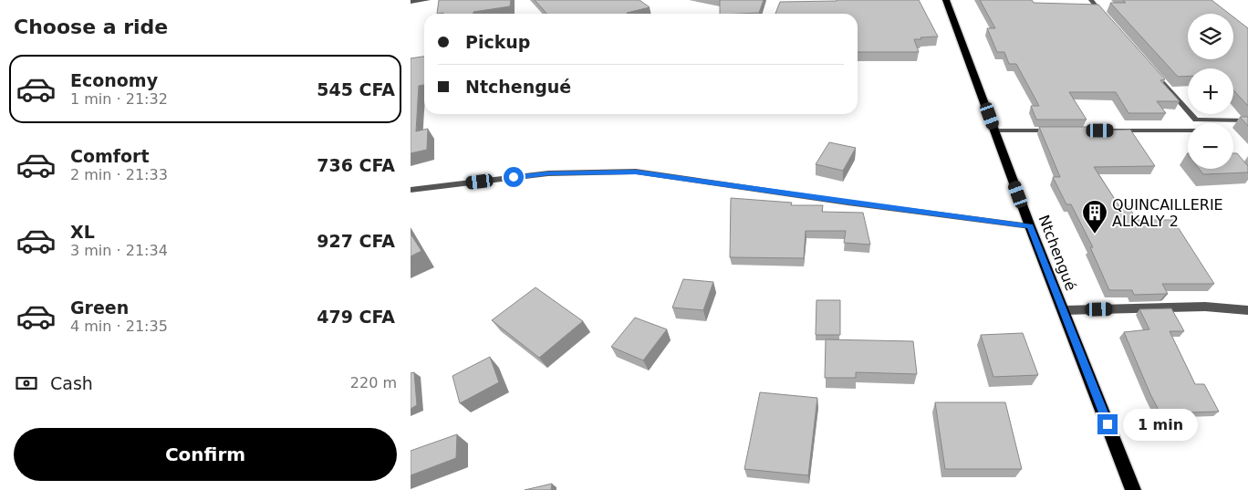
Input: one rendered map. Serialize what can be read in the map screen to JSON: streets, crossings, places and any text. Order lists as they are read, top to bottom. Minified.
{"streets":{"main road":["Ntchengué"]},"places":{"building":["QUINCAILLERIE ALKALY 2"]},"page":{"heading":"Choose a ride","map_buttons":["+","−"],"banner":["Pickup","Ntchengué"],"list":[{"name":"Economy","note":"1 min · 21:32","value":"545 CFA"},{"name":"Comfort","note":"2 min · 21:33","value":"736 CFA"},{"name":"XL","note":"3 min · 21:34","value":"927 CFA"},{"name":"Green","note":"4 min · 21:35","value":"479 CFA"}],"pay":["Cash","220 m"],"bubble":"1 min","buttons":"Confirm"}}
